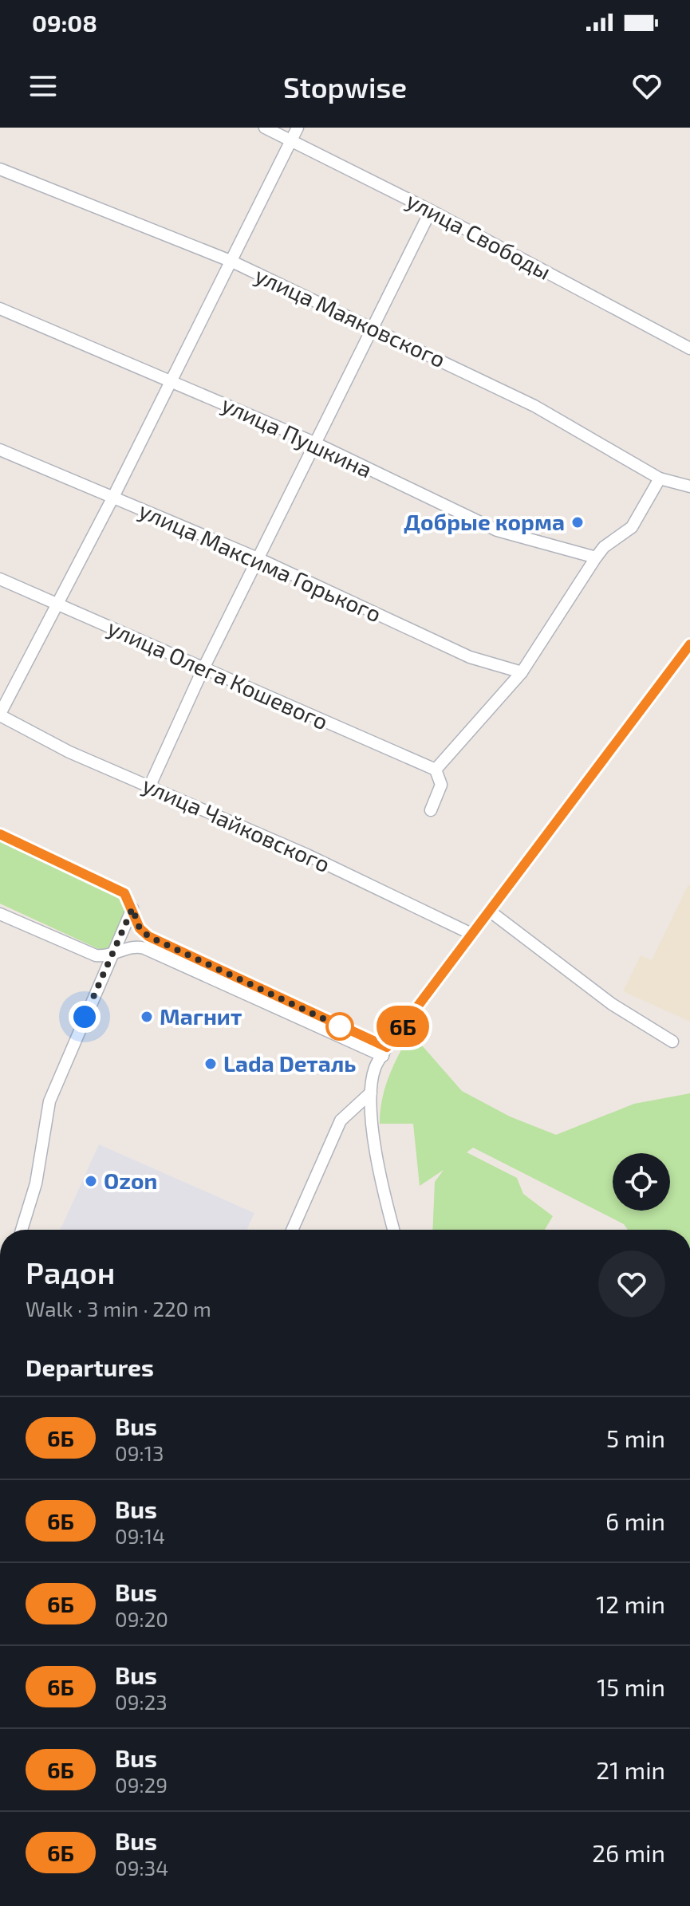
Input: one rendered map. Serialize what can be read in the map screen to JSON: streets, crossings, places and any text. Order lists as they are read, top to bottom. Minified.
{"streets":{"street":["улица Свободы","улица Маяковского","улица Пушкина","улица Максима Горького","улица Олега Кошевого","улица Чайковского"]},"places":["Добрые корма","Магнит","Lada Dеталь","Ozon"],"lines":["bus line 6Б"],"page":{"status":"09:08","header":"Stopwise","on_map":"6Б","heading":[["Радон","Walk · 3 min · 220 m"],"Departures"],"list":[{"mark":"6Б","name":"Bus","note":"09:13","value":"5 min"},{"mark":"6Б","name":"Bus","note":"09:14","value":"6 min"},{"mark":"6Б","name":"Bus","note":"09:20","value":"12 min"},{"mark":"6Б","name":"Bus","note":"09:23","value":"15 min"},{"mark":"6Б","name":"Bus","note":"09:29","value":"21 min"},{"mark":"6Б","name":"Bus","note":"09:34","value":"26 min"}]}}
